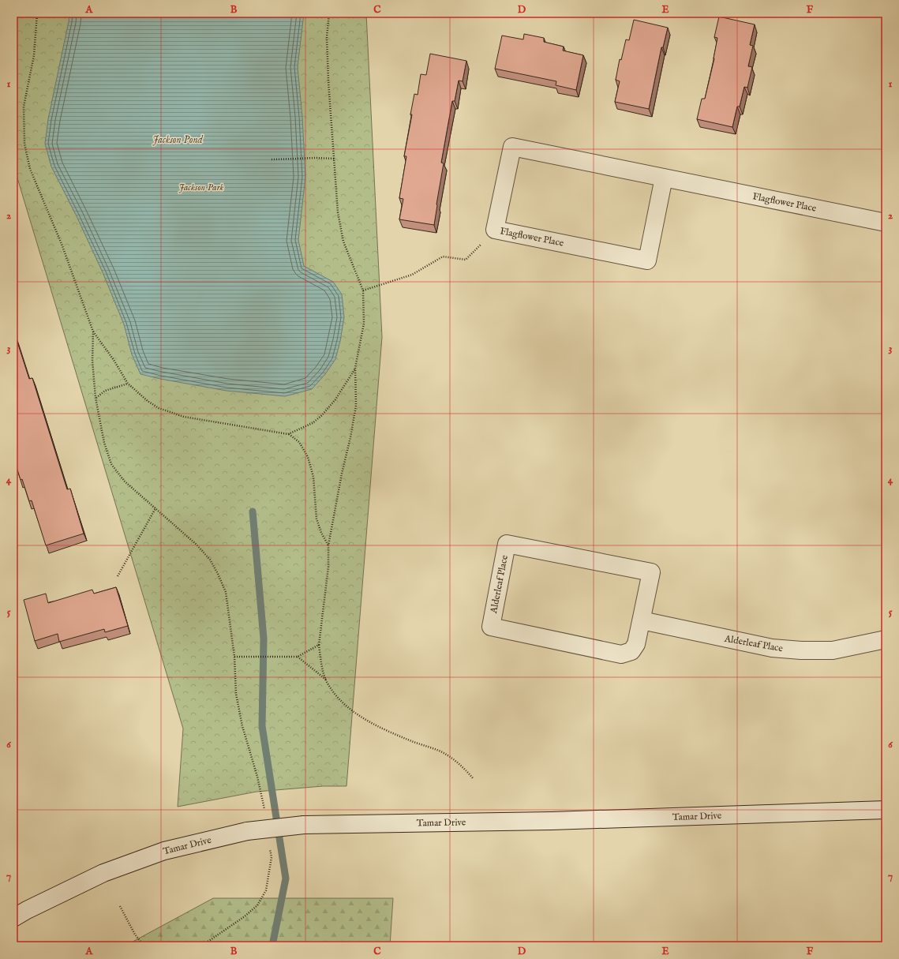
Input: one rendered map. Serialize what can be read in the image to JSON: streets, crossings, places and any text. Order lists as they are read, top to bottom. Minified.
{"streets":{"street":["Flagflower Place","Alderleaf Place","Tamar Drive"]},"water":["Jackson Pond"],"parks":["Jackson Park"],"grid":{"columns":["A","B","C","D","E","F"],"rows":["1","2","3","4","5","6","7"]}}
